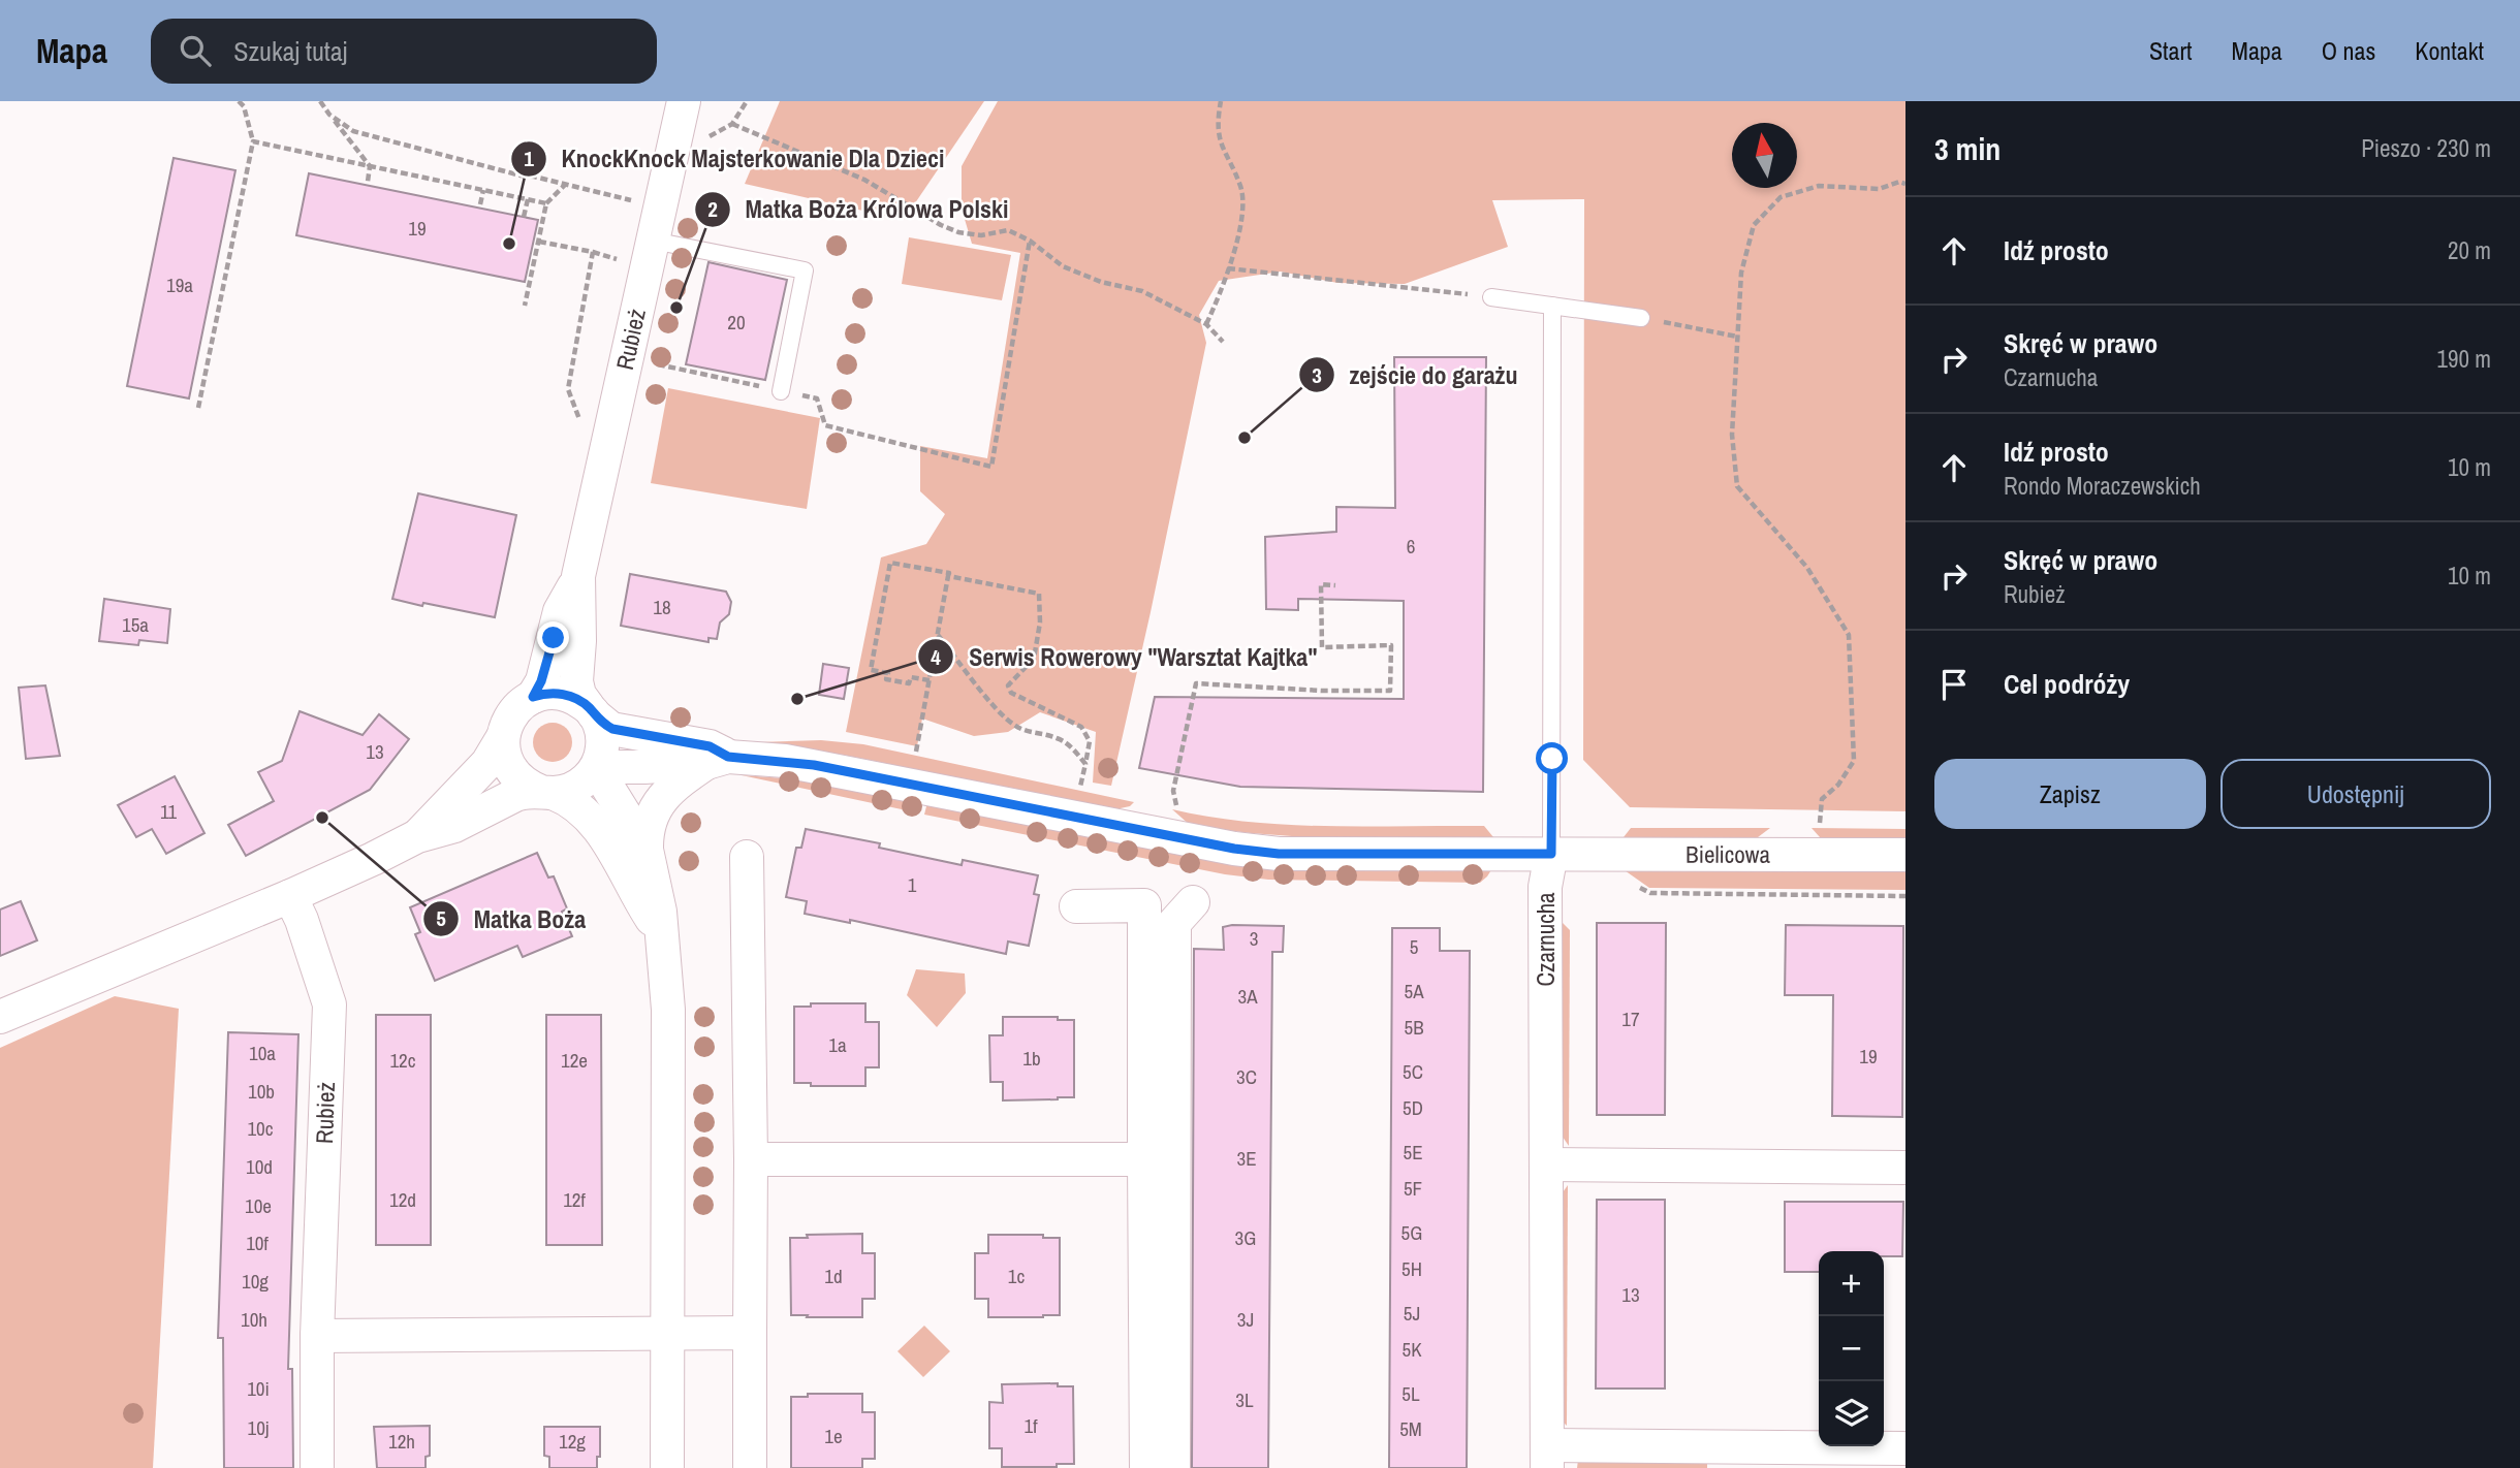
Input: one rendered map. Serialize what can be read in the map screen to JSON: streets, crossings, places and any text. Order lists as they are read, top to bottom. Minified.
{"streets":{"street":["Rubież","Bielicowa","Czarnucha"]},"crossings":[["Bielicowa","Czarnucha"]],"places":["KnockKnock Majsterkowanie Dla Dzieci","Matka Boża Królowa Polski","zejście do garażu","Serwis Rowerowy \"Warsztat Kajtka\"","Matka Boża"],"house_numbers":["19","19a","20","6","18","15a","13","11","1","3","5","5A","3A","17","5B","1a","10a","19","1b","12c","12e","5C","3C","10b","5D","10c","5E","3E","10d","5F","12d","12f","10e","5G","3G","10f","5H","1d","1c","10g","13","5J","10h","3J","5K","10i","5L","3L","1f","10j","5M","1e","12h","12g"],"north":"top","page":{"header":"Mapa","search":"Szukaj tutaj","nav":["Start","Mapa","O nas","Kontakt"],"heading":["3 min","Pieszo · 230 m"],"list":[["Idź prosto","20 m"],["Skręć w prawo","Czarnucha","190 m"],["Idź prosto","Rondo Moraczewskich","10 m"],["Skręć w prawo","Rubież","10 m"],"Cel podróży"],"buttons":["Zapisz","Udostępnij"],"map_buttons":["+","−"]}}
